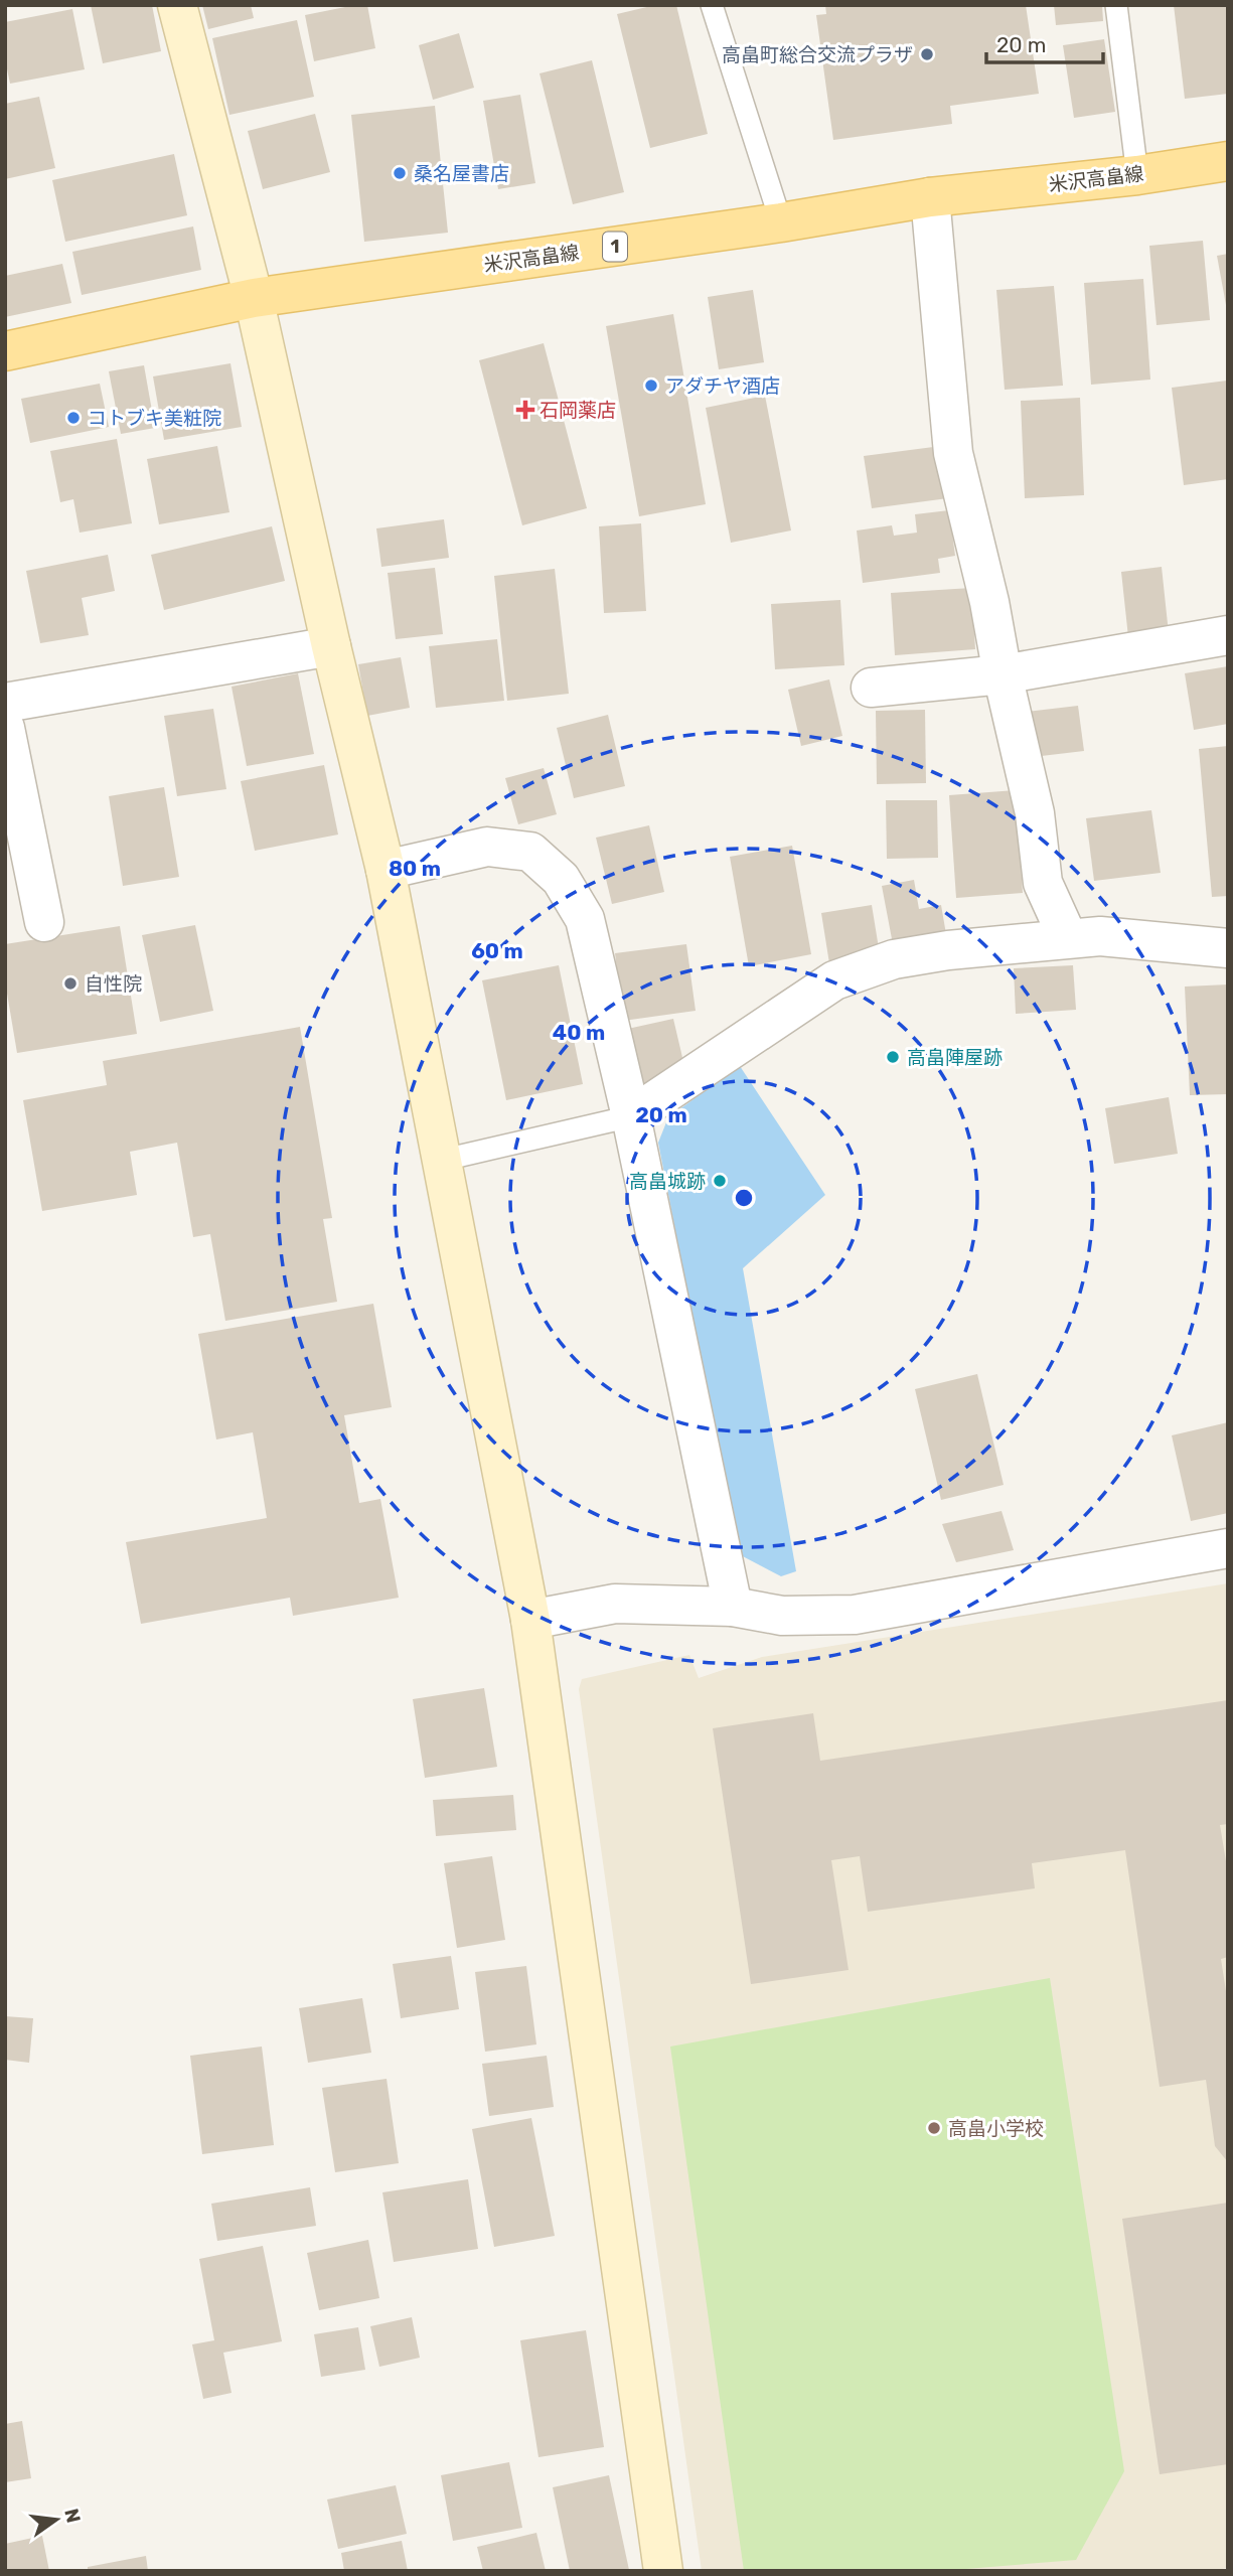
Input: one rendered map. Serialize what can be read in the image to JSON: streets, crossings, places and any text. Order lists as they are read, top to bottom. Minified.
{"streets":{"main road":["米沢高畠線","1"]},"places":{"other":["高畠町総合交流プラザ","桑名屋書店","アダチヤ酒店","コトブキ美粧院","自性院","高畠陣屋跡","高畠城跡","高畠小学校"],"health":["石岡薬店"]},"scale_bar":"20 m","north":"right","rings":["80 m","60 m","40 m","20 m"]}
